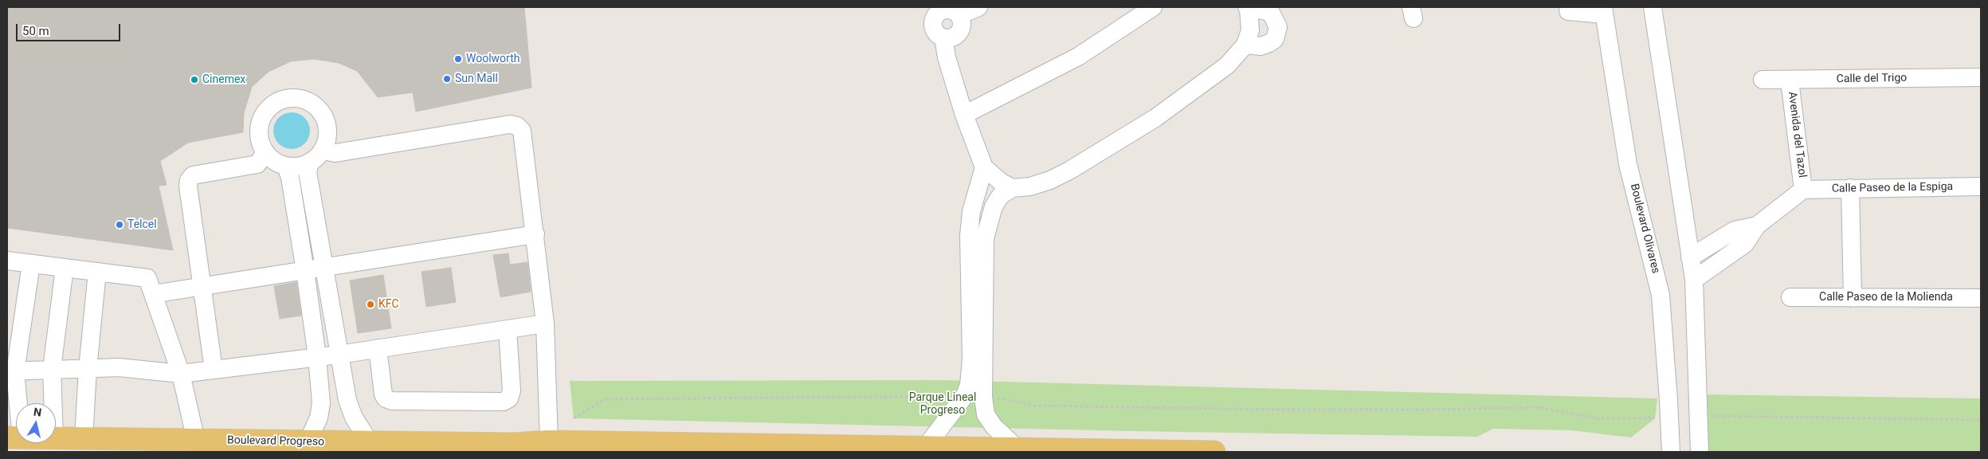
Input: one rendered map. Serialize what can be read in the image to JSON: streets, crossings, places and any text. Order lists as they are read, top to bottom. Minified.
{"streets":{"main road":["Boulevard Progreso"],"street":["Calle del Trigo","Avenida del Tazol","Calle Paseo de la Espiga","Boulevard Olivares","Calle Paseo de la Molienda"]},"crossings":[["Calle del Trigo","Avenida del Tazol"],["Avenida del Tazol","Calle Paseo de la Espiga"]],"parks":["Parque Lineal Progreso"],"places":["Woolworth","Sun Mall","Cinemex","Telcel","KFC"],"scale_bar":"50 m","north":"top"}
